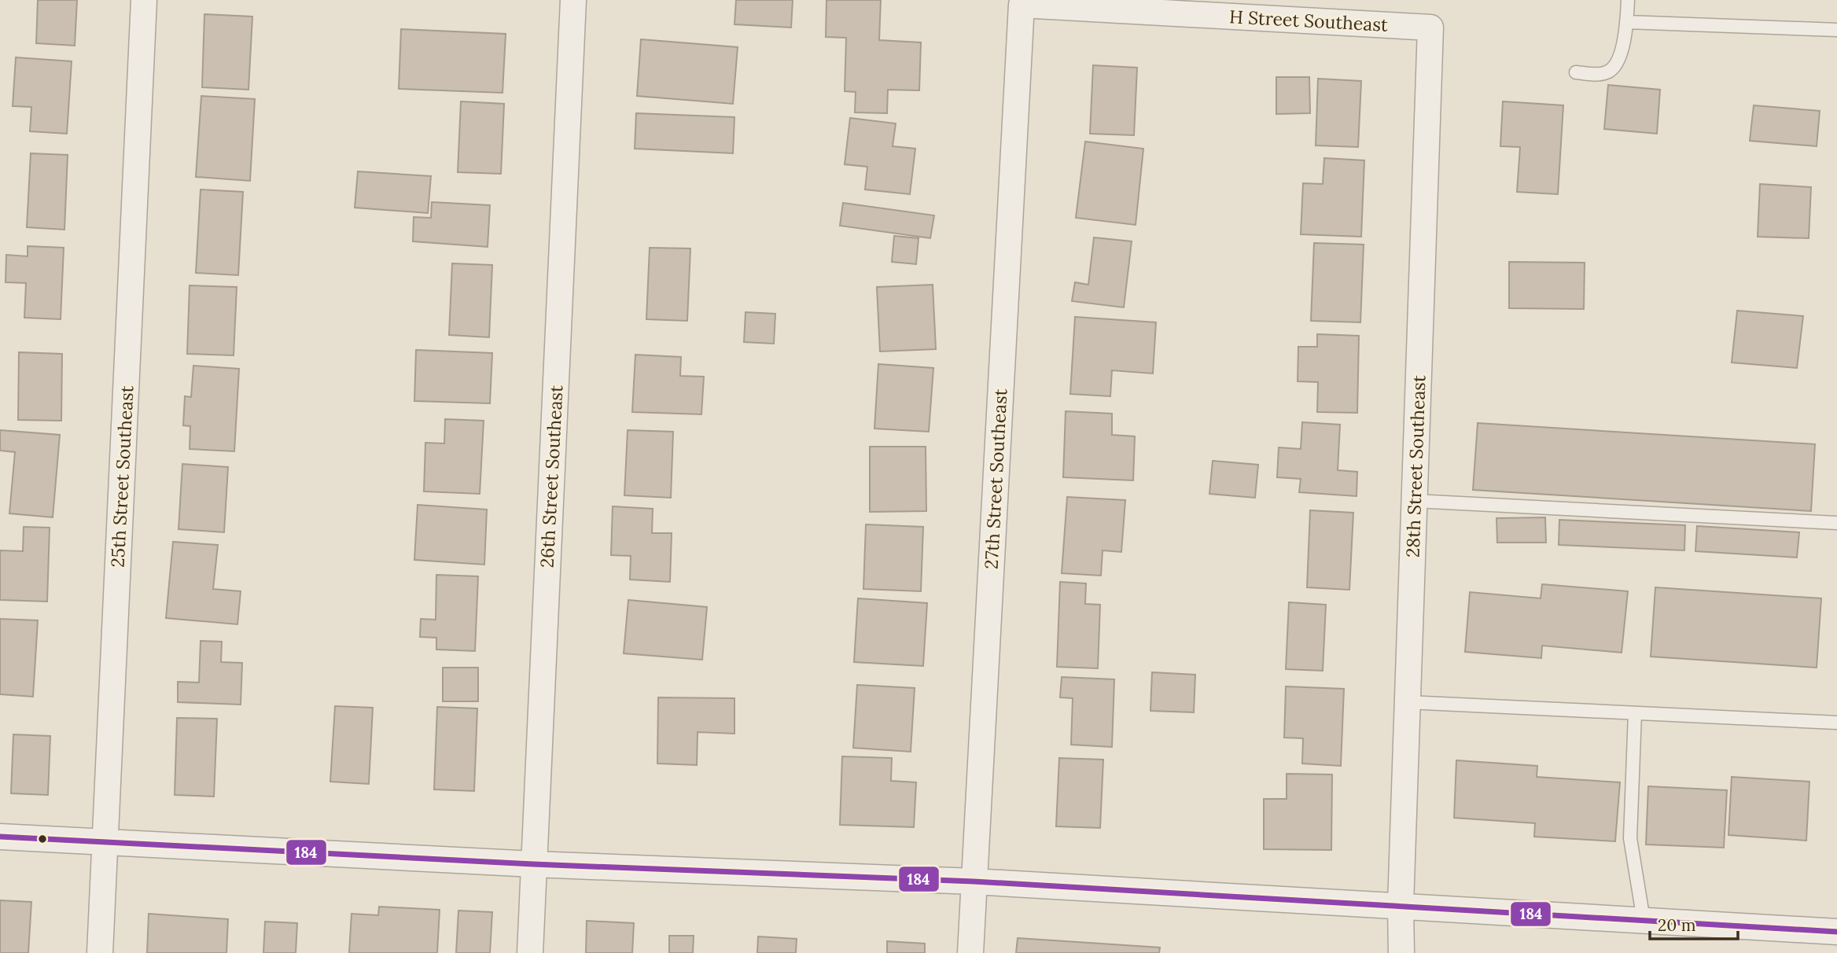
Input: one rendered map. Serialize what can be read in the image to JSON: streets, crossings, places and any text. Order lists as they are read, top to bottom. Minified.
{"streets":{"street":["H Street Southeast","28th Street Southeast","25th Street Southeast","26th Street Southeast","27th Street Southeast"]},"crossings":[["H Street Southeast","28th Street Southeast"],["H Street Southeast","27th Street Southeast"]],"lines":["transit line 184"],"scale_bar":"20 m"}
